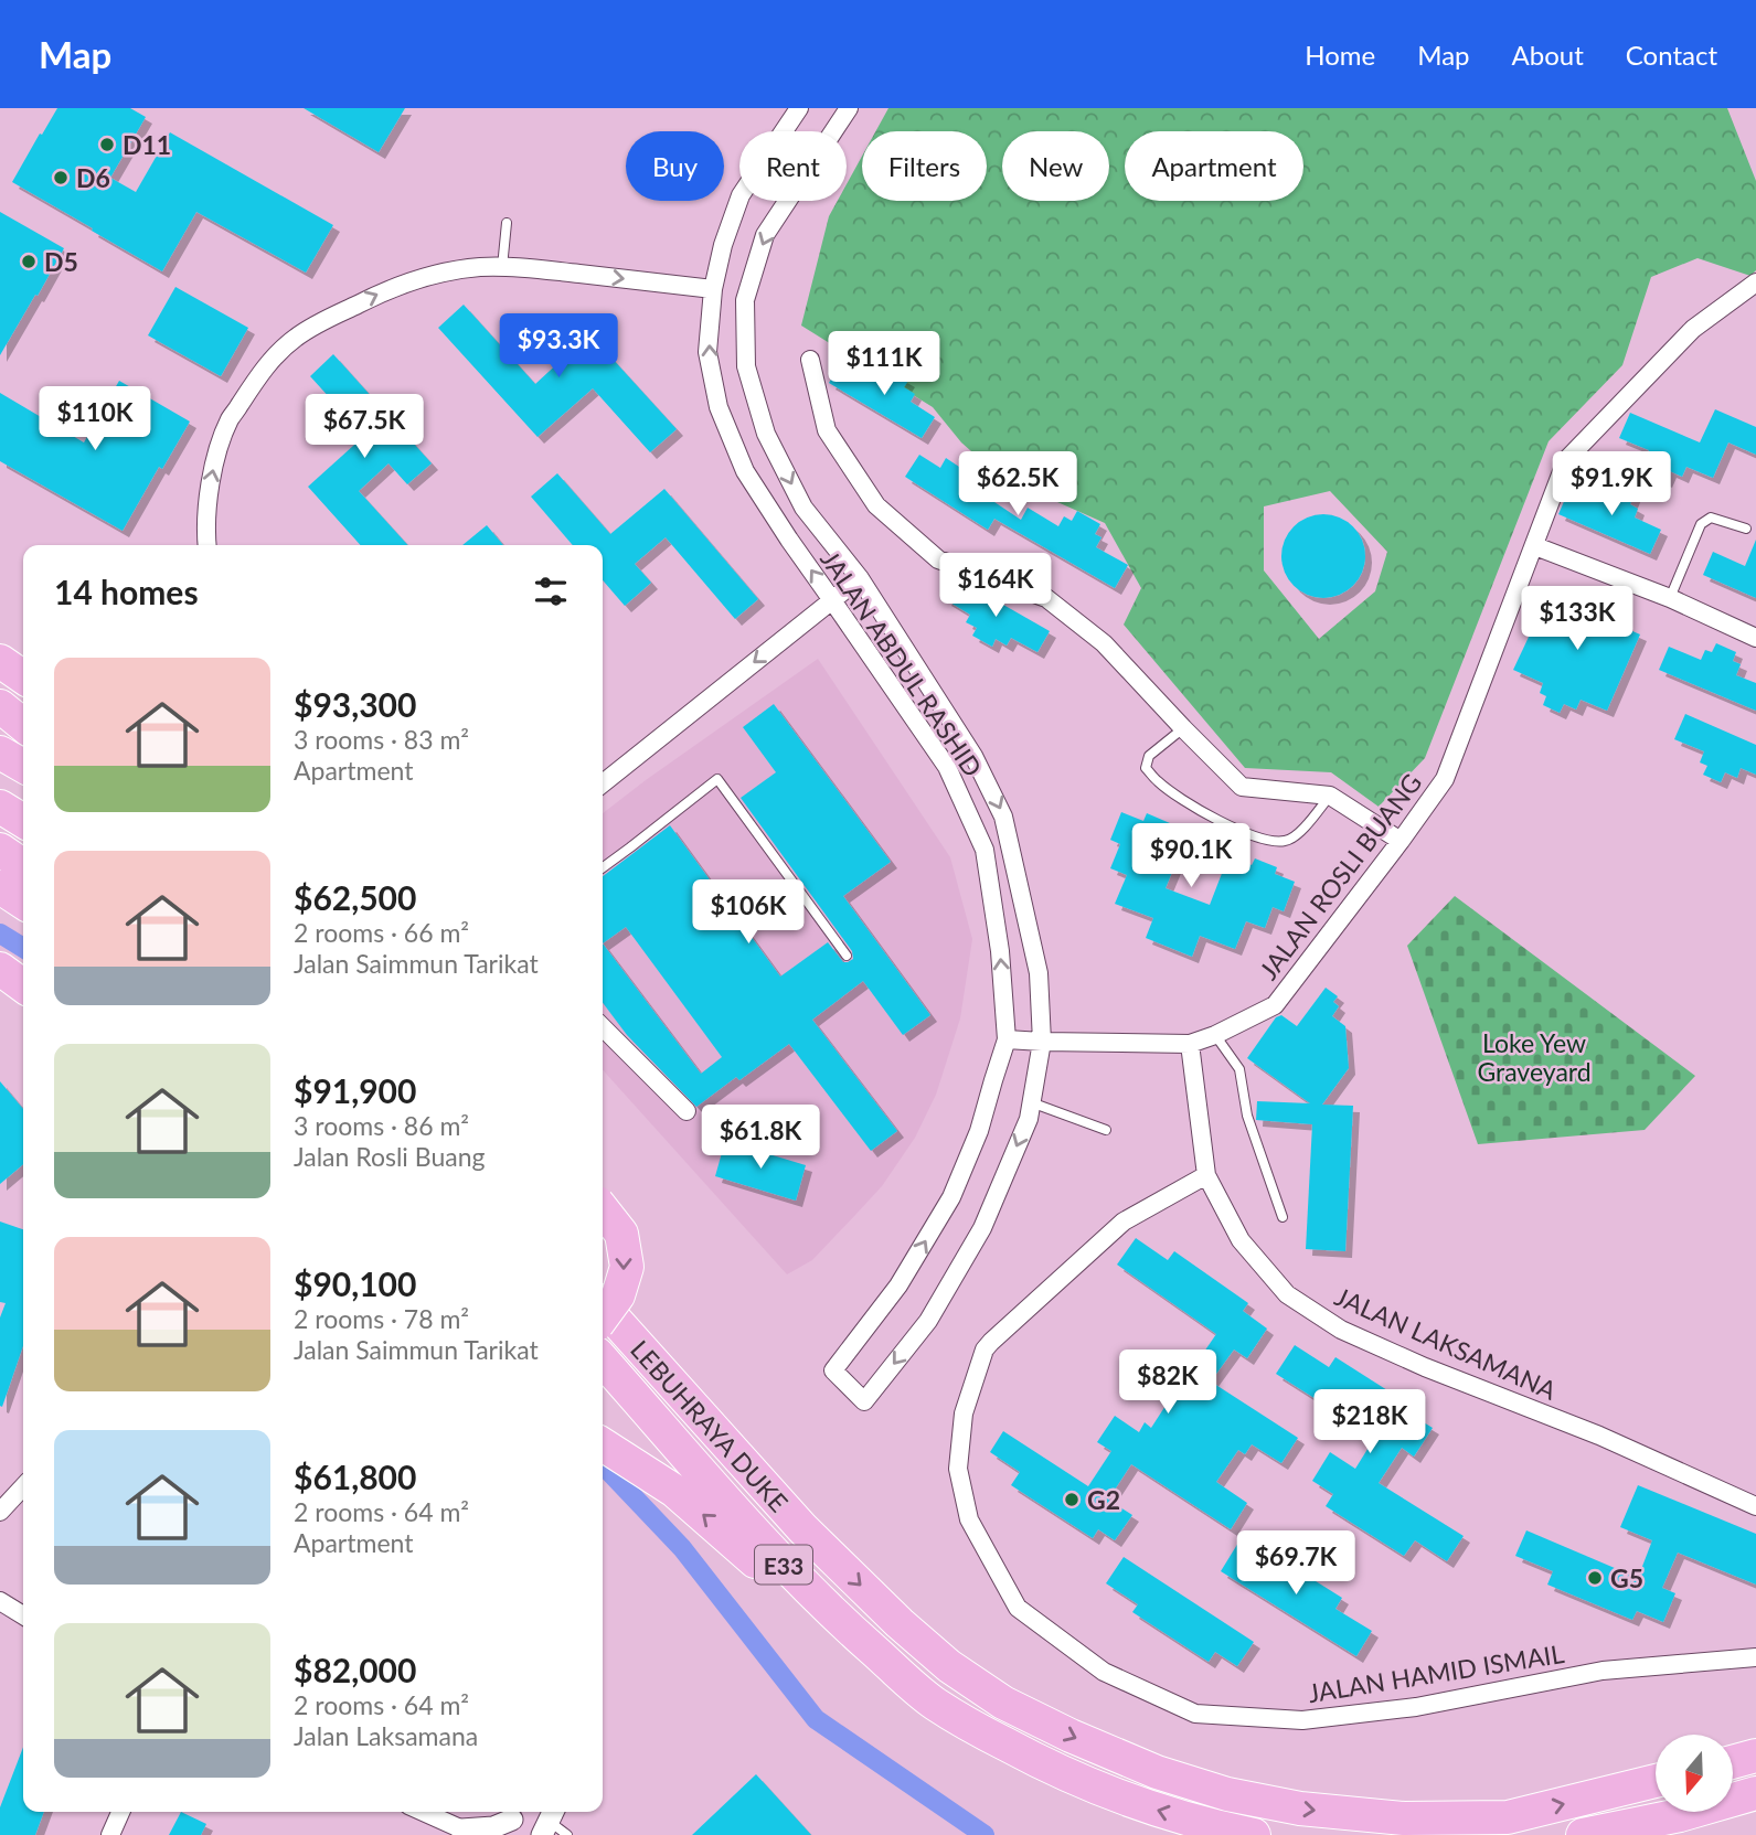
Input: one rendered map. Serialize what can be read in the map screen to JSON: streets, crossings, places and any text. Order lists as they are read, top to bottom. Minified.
{"streets":{"highway":["LEBUHRAYA DUKE","E33"],"street":["JALAN ABDUL RASHID","JALAN ROSLI BUANG","JALAN LAKSAMANA","JALAN HAMID ISMAIL"]},"crossings":[["JALAN ABDUL RASHID","JALAN ROSLI BUANG"],["JALAN ROSLI BUANG","JALAN LAKSAMANA"],["JALAN LAKSAMANA","JALAN HAMID ISMAIL"]],"parks":["Loke Yew Graveyard"],"places":["D11","D6","D5","G2","G5"],"north":"bottom","page":{"header":"Map","nav":["Home","Map","About","Contact"],"chip":["Buy","Rent","Filters","New","Apartment"],"price":["$93.3K","$111K","$110K","$67.5K","$62.5K","$91.9K","$164K","$133K","$90.1K","$106K","$61.8K","$82K","$218K","$69.7K"],"heading":"14 homes","list":[{"name":"$93,300","note":"3 rooms · 83 m² · Apartment"},{"name":"$62,500","note":"2 rooms · 66 m² · Jalan Saimmun Tarikat"},{"name":"$91,900","note":"3 rooms · 86 m² · Jalan Rosli Buang"},{"name":"$90,100","note":"2 rooms · 78 m² · Jalan Saimmun Tarikat"},{"name":"$61,800","note":"2 rooms · 64 m² · Apartment"},{"name":"$82,000","note":"2 rooms · 64 m² · Jalan Laksamana"}]}}
